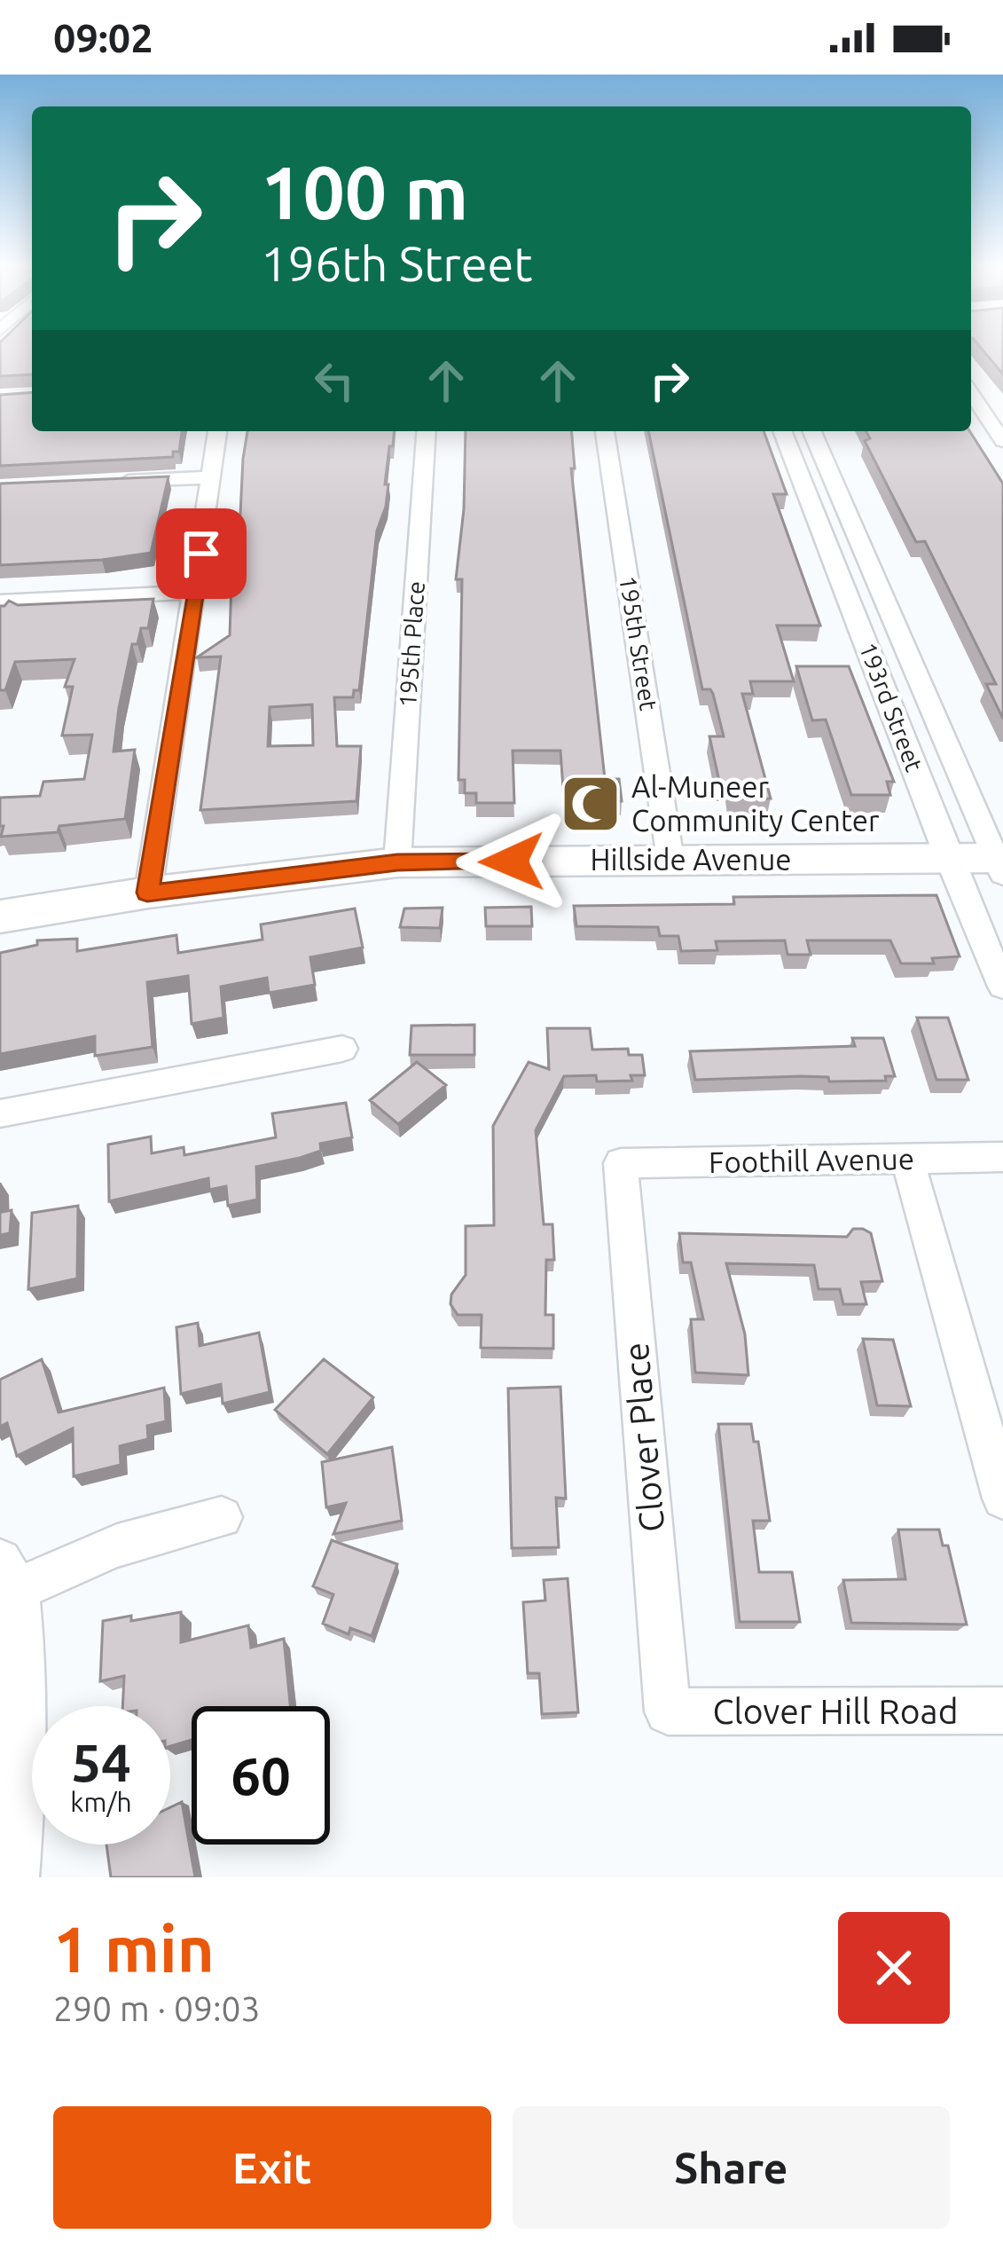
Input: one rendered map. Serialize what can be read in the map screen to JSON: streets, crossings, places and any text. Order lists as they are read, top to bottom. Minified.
{"streets":{"main road":["Hillside Avenue"],"street":["195th Street","195th Place","193rd Street","Foothill Avenue","Clover Place","Clover Hill Road"]},"crossings":[["195th Street","Hillside Avenue"],["195th Place","Hillside Avenue"],["193rd Street","Hillside Avenue"],["Foothill Avenue","Clover Place"],["Clover Place","Clover Hill Road"]],"places":{"mosque":["Al-Muneer Community Center"]},"page":{"status":"09:02","turn":["100 m","196th Street"],"speed":"54 km/h","limit":"60","heading":["1 min","290 m · 09:03"],"buttons":["Exit","Share"]}}
